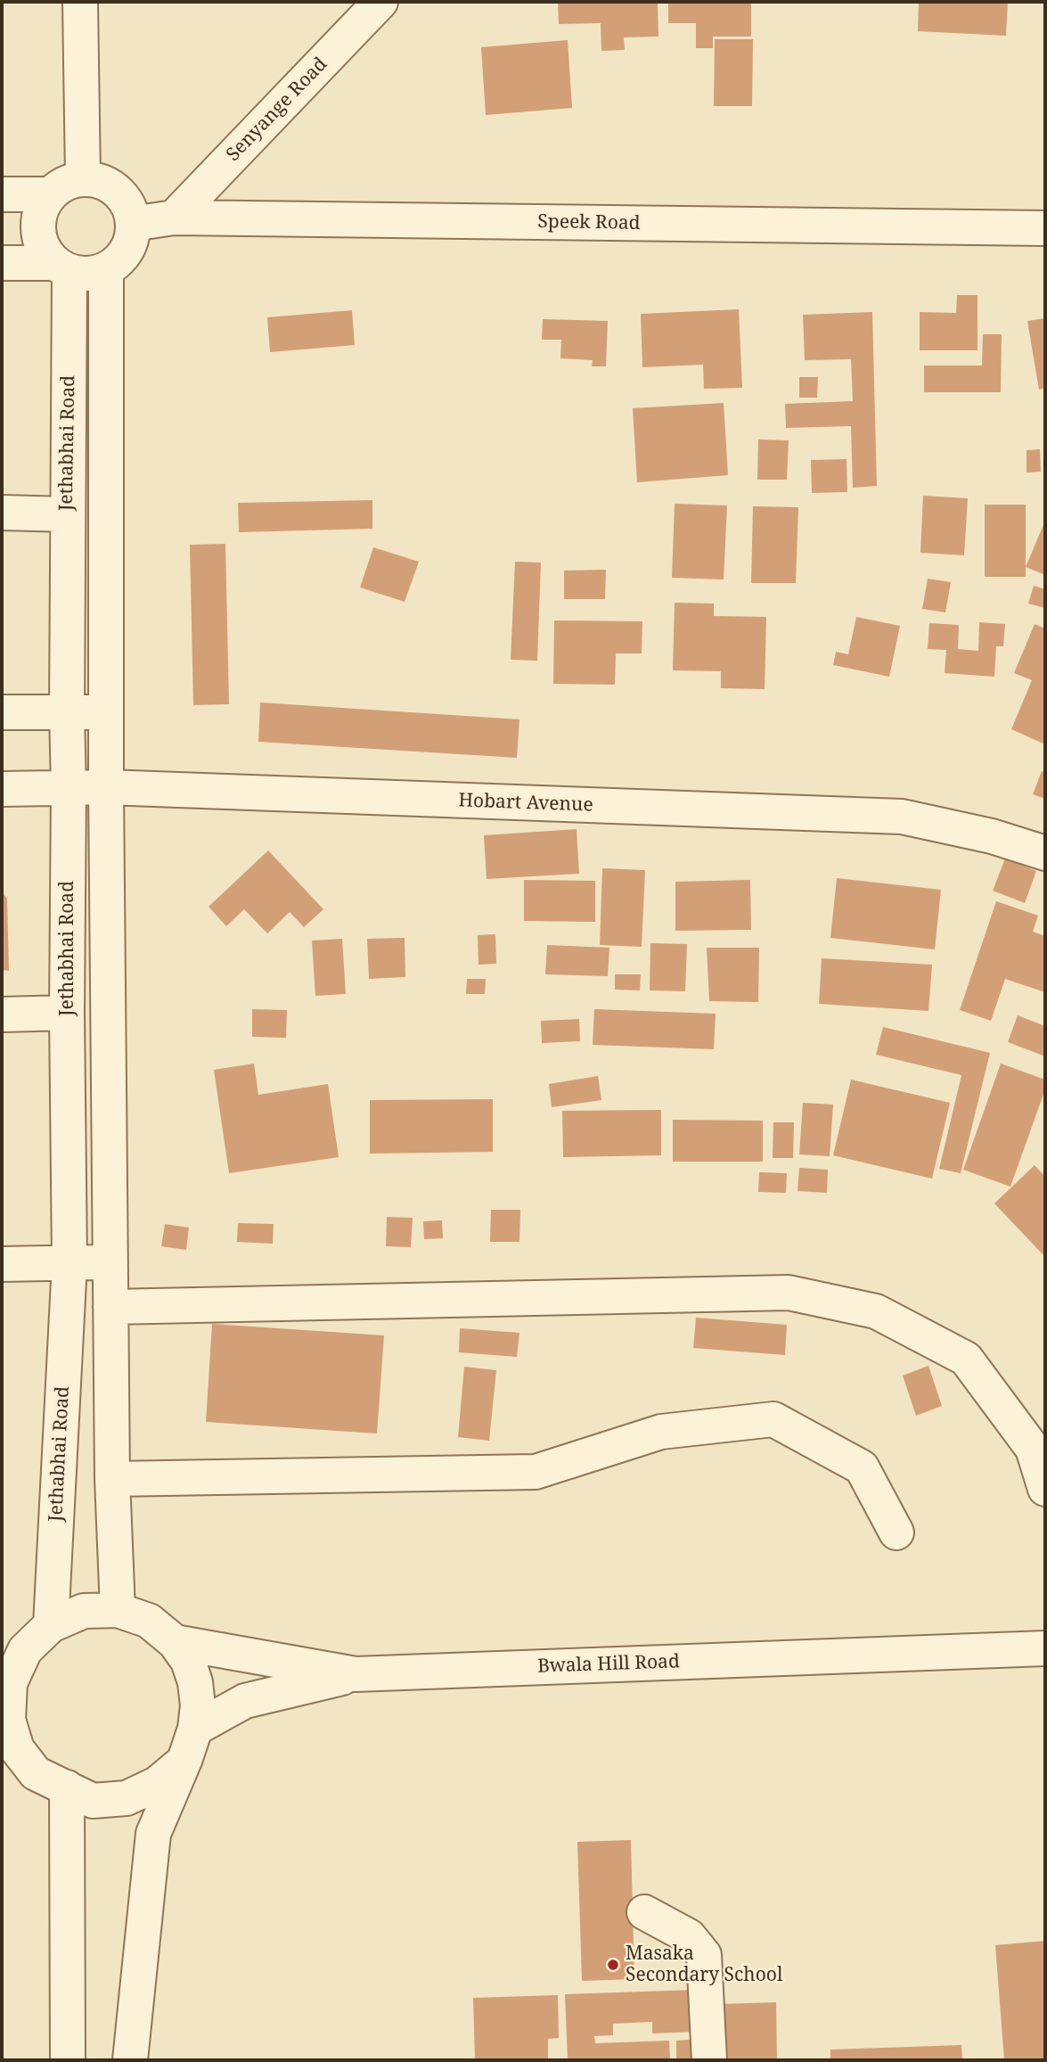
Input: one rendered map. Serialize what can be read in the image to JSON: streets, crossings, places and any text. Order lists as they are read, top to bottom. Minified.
{"streets":{"street":["Senyange Road","Speek Road","Jethabhai Road","Hobart Avenue","Bwala Hill Road"]},"crossings":[["Senyange Road","Speek Road"],["Speek Road","Jethabhai Road"],["Jethabhai Road","Hobart Avenue"],["Jethabhai Road","Bwala Hill Road"]],"places":["Masaka Secondary School"]}
